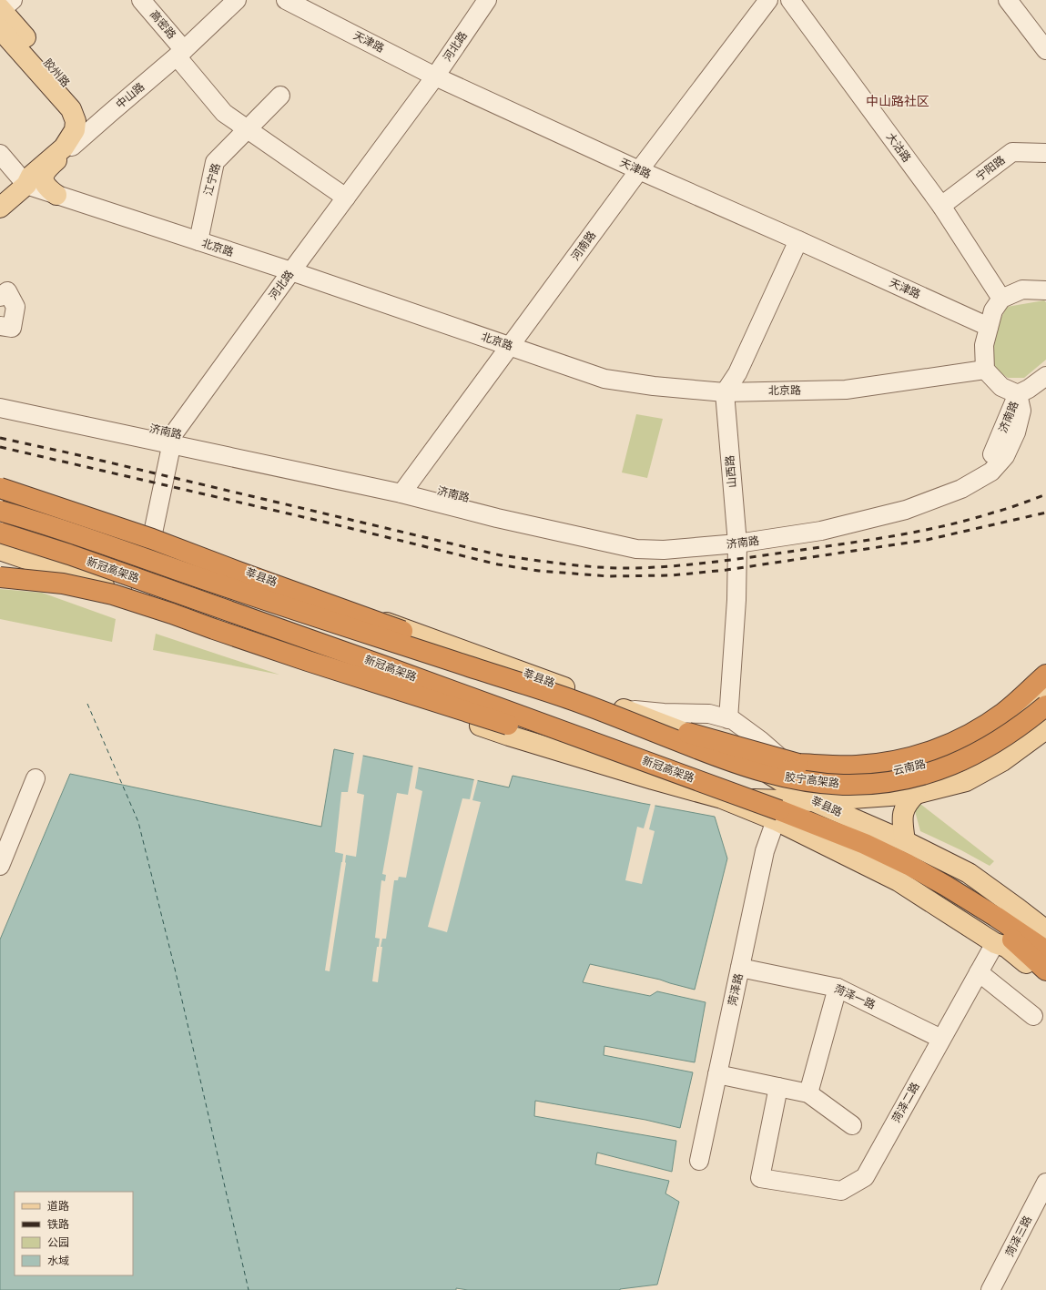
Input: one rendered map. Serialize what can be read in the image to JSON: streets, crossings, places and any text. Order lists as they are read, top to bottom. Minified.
{"streets":{"highway":["新冠高架路","胶宁高架路"],"main road":["胶州路","中山路","莘县路","云南路"],"street":["高密路","天津路","河北路","大沽路","宁阳路","江宁路","河南路","北京路","济南路","山西路","菏泽路","菏泽一路","菏泽二路","菏泽三路"]},"crossings":[["高密路","中山路"],["高密路","江宁路"],["天津路","河北路"],["天津路","河南路"],["河北路","北京路"],["河北路","济南路"],["河北路","莘县路"],["胶州路","中山路"],["中山路","北京路"],["大沽路","宁阳路"],["江宁路","北京路"],["河南路","北京路"],["河南路","济南路"],["北京路","山西路"],["济南路","山西路"],["新冠高架路","胶宁高架路"],["新冠高架路","菏泽路"],["莘县路","云南路"],["菏泽路","菏泽一路"],["菏泽一路","菏泽二路"]],"districts":["中山路社区"],"legend":["道路","铁路","公园","水域"]}
